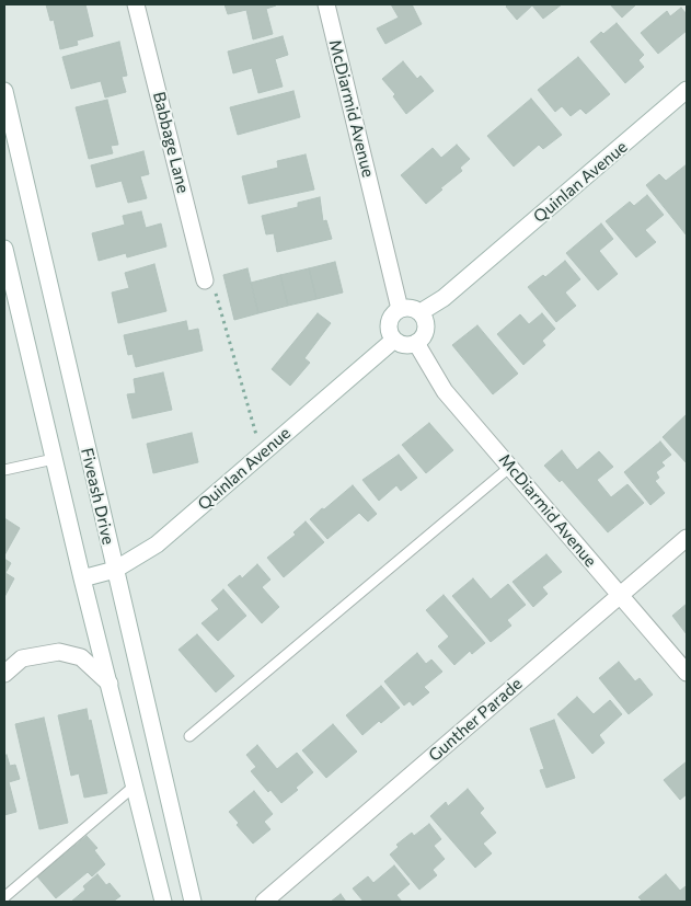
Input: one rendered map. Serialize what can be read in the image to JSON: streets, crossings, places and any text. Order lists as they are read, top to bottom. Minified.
{"streets":{"street":["McDiarmid Avenue","Babbage Lane","Quinlan Avenue","Fiveash Drive","Gunther Parade"]},"crossings":[["McDiarmid Avenue","Quinlan Avenue"],["McDiarmid Avenue","Gunther Parade"],["Quinlan Avenue","Fiveash Drive"]]}
